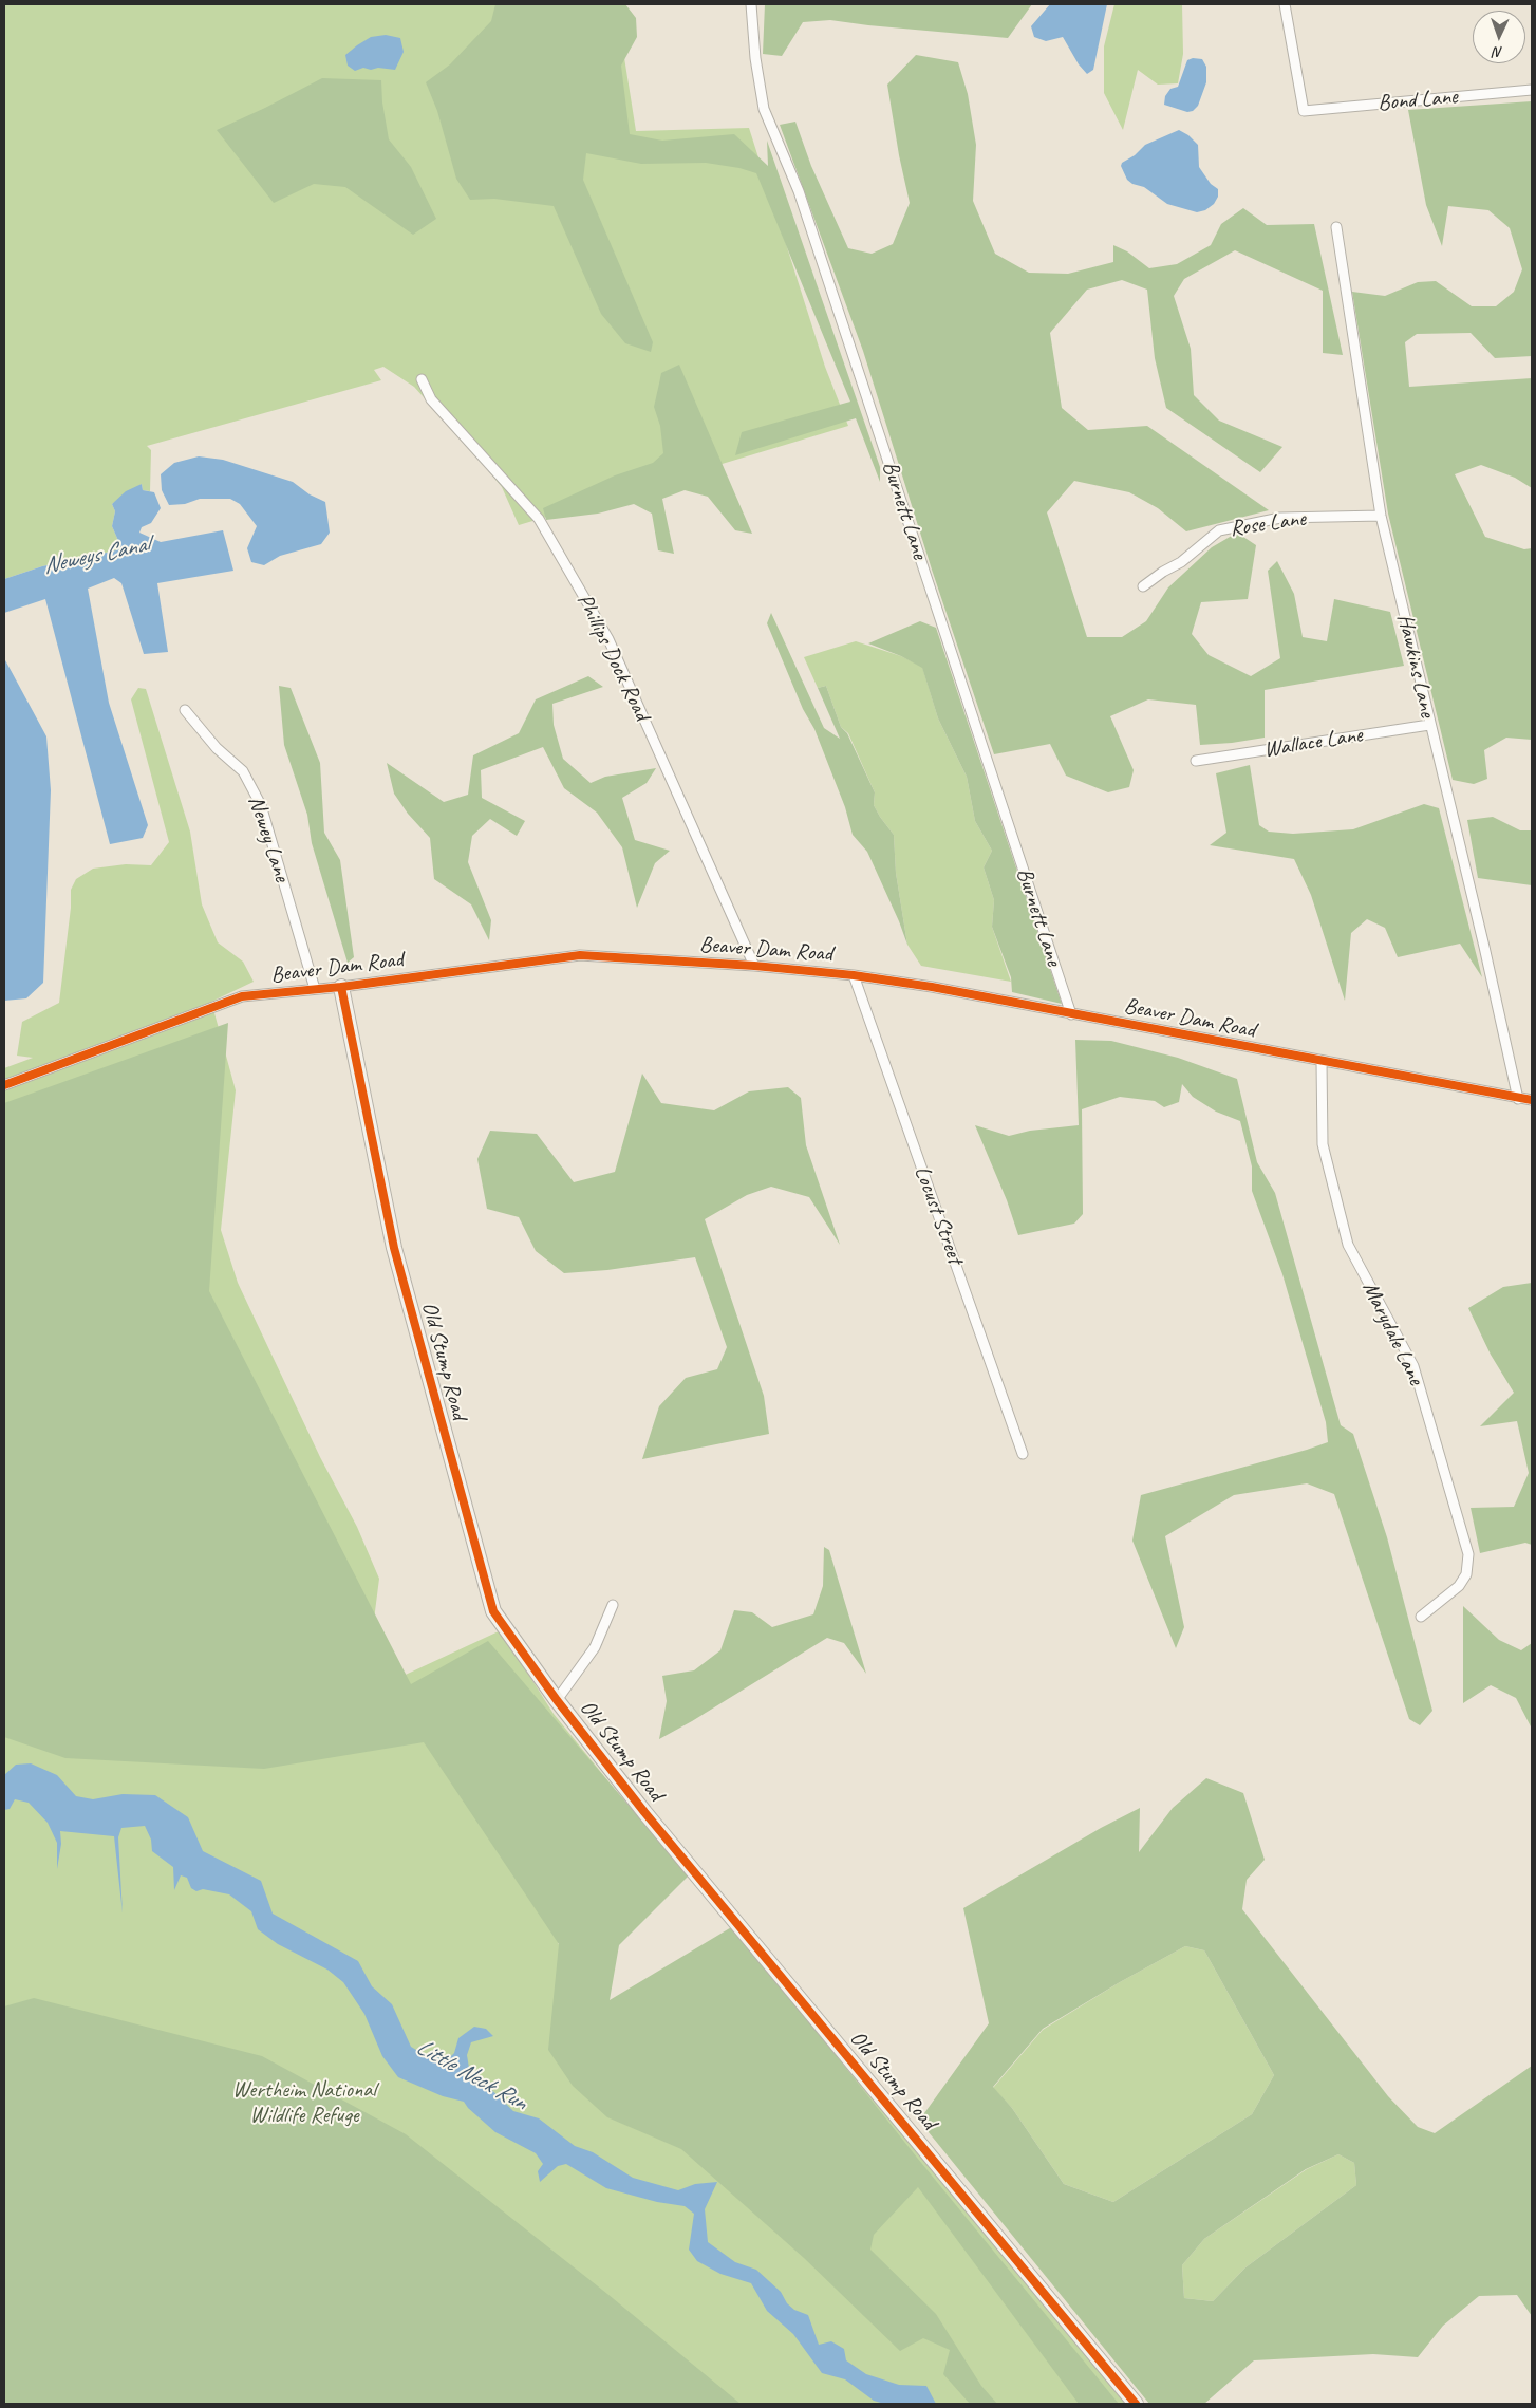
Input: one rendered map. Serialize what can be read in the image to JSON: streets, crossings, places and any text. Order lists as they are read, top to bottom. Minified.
{"streets":{"street":["Bond Lane","Burnett Lane","Rose Lane","Phillips Dock Road","Hawkins Lane","Wallace Lane","Newey Lane","Beaver Dam Road","Locust Street","Marydale Lane","Old Stump Road"]},"crossings":[["Burnett Lane","Beaver Dam Road"],["Rose Lane","Hawkins Lane"],["Phillips Dock Road","Beaver Dam Road"],["Hawkins Lane","Wallace Lane"],["Hawkins Lane","Beaver Dam Road"],["Newey Lane","Beaver Dam Road"],["Beaver Dam Road","Locust Street"],["Beaver Dam Road","Marydale Lane"],["Beaver Dam Road","Old Stump Road"]],"water":["Neweys Canal","Little Neck Run"],"parks":["Wertheim National Wildlife Refuge"],"north":"bottom"}
